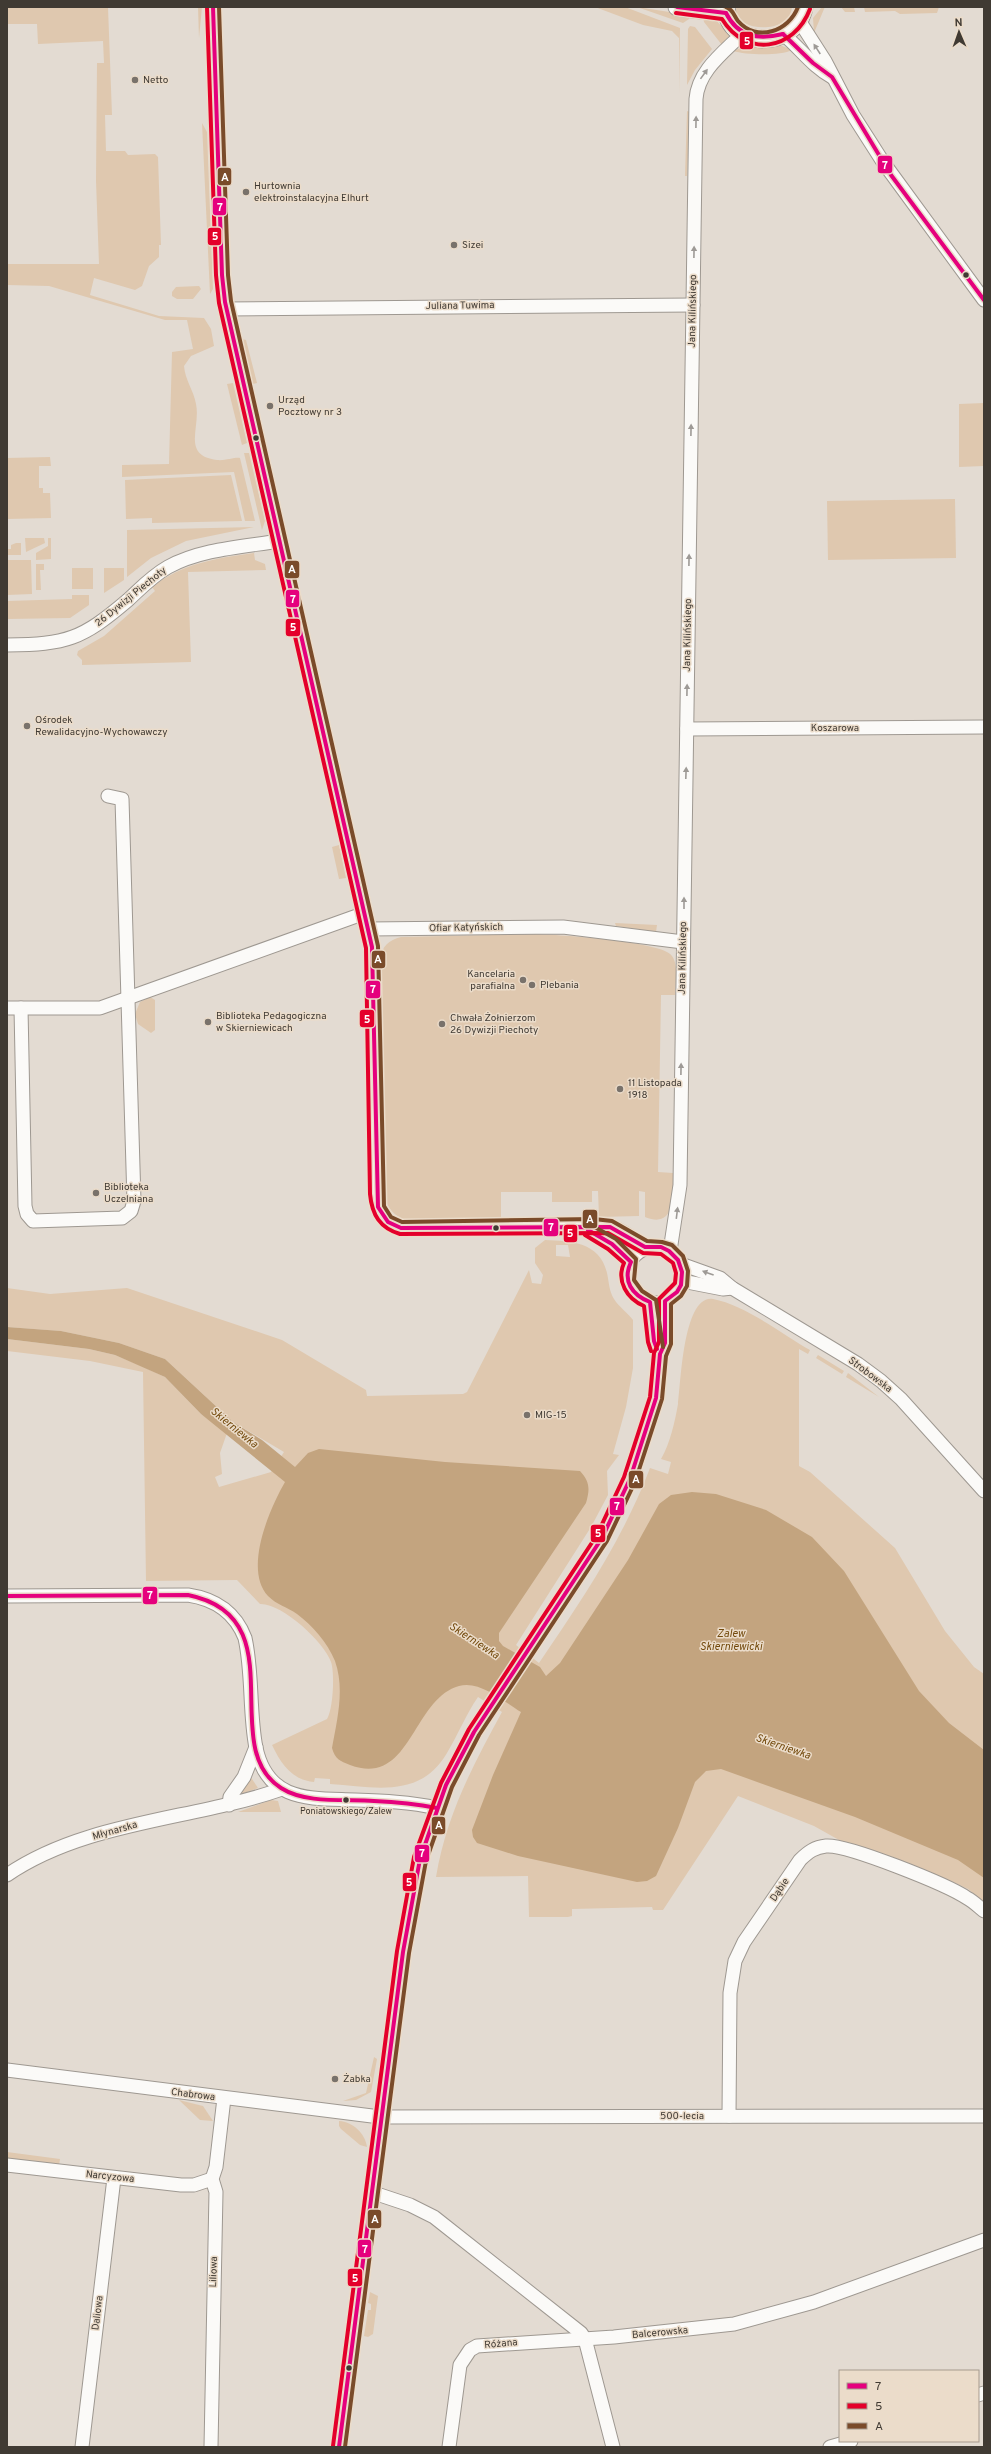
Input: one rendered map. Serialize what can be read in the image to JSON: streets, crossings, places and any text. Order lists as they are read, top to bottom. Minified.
{"streets":{"street":["Juliana Tuwima","Jana Kilińskiego","26 Dywizji Piechoty","Koszarowa","Ofiar Katyńskich","Strobowska","Młynarska","Dąbie","Chabrowa","500-lecia","Narcyzowa","Liliowa","Daliowa","Balcerowska","Różana"]},"crossings":[["Juliana Tuwima","Jana Kilińskiego"],["Jana Kilińskiego","Koszarowa"],["Jana Kilińskiego","Ofiar Katyńskich"],["Jana Kilińskiego","Strobowska"],["Dąbie","500-lecia"],["Chabrowa","500-lecia"],["Chabrowa","Liliowa"],["Narcyzowa","Liliowa"],["Narcyzowa","Daliowa"],["Balcerowska","Różana"]],"one_way":["Jana Kilińskiego"],"water":["Skierniewka","Zalew Skierniewicki"],"places":["Netto","Hurtownia elektroinstalacyjna Elhurt","Sizei","Urząd Pocztowy nr 3","Ośrodek Rewalidacyjno-Wychowawczy","Kancelaria parafialna","Plebania","Biblioteka Pedagogiczna w Skierniewicach","Chwała Żołnierzom 26 Dywizji Piechoty","11 Listopada 1918","Biblioteka Uczelniana","MIG-15","Poniatowskiego/Zalew","Żabka"],"lines":["transit line 7","transit line 5","transit line A"],"legend":["7","5","A"],"north":"top"}
